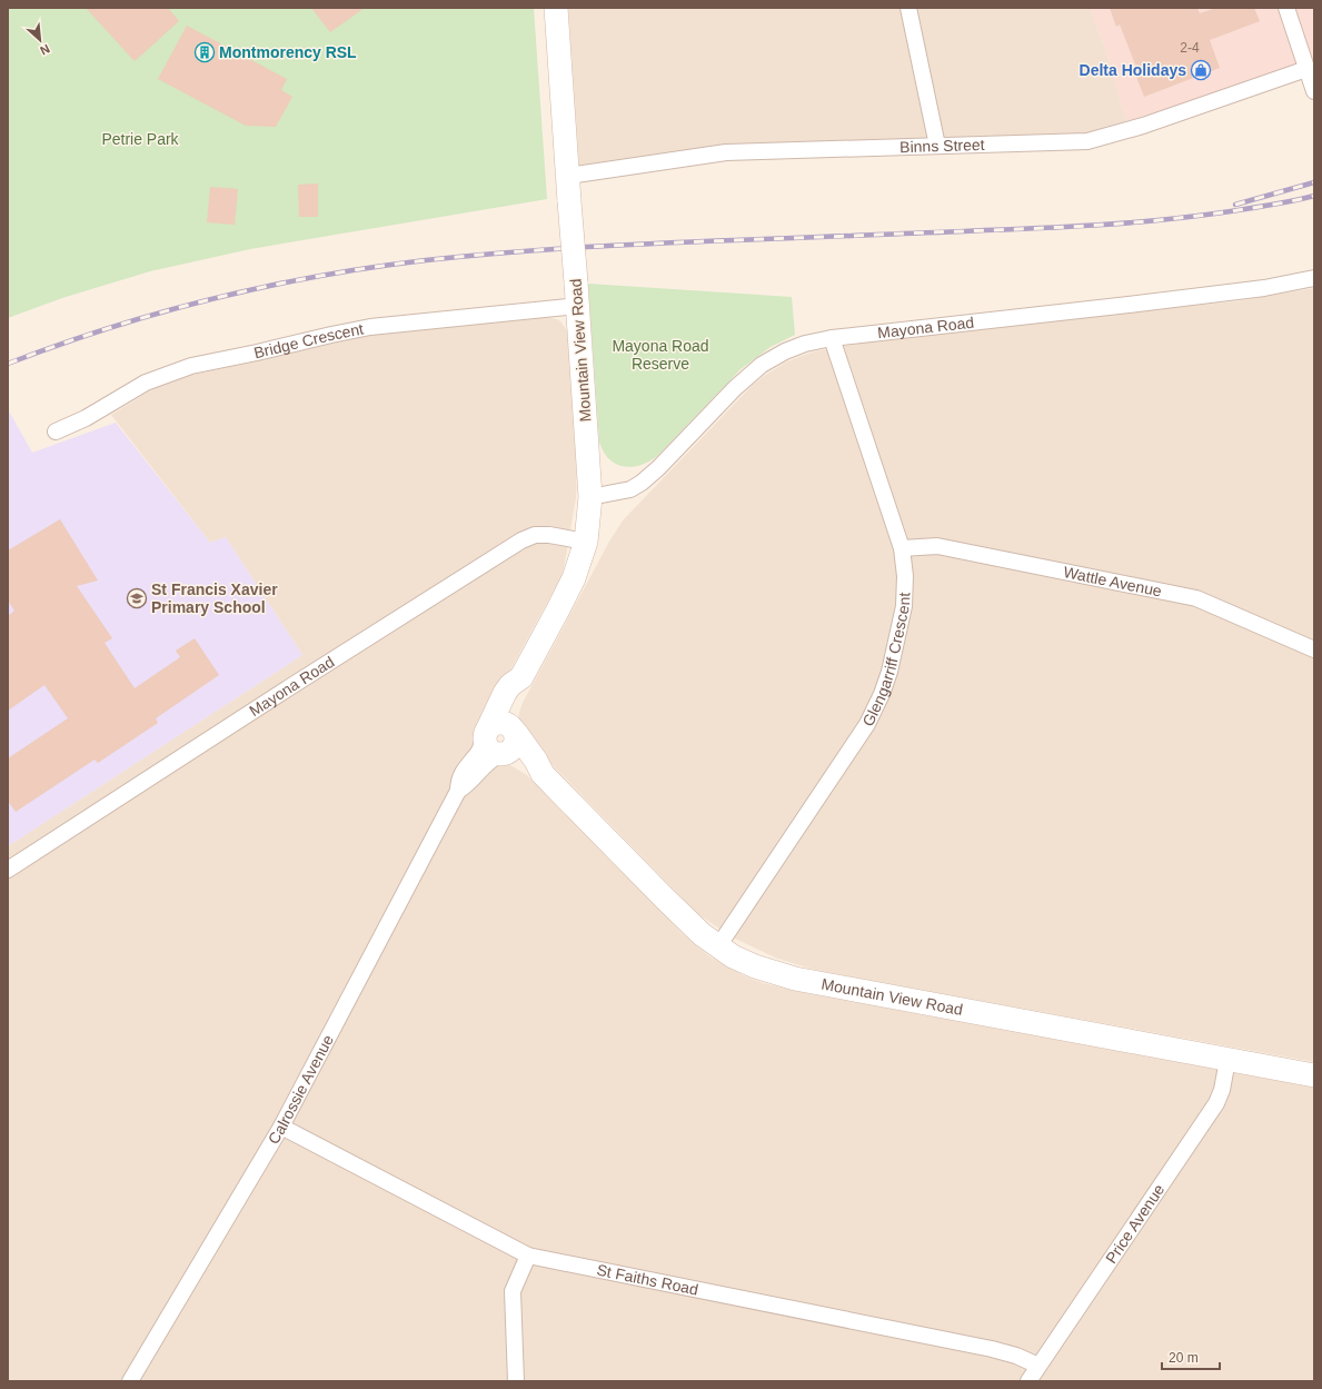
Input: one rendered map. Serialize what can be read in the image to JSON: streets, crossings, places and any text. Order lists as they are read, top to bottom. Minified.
{"streets":{"street":["Binns Street","Mayona Road","Bridge Crescent","Mountain View Road","Wattle Avenue","Glengarriff Crescent","Calrossie Avenue","Price Avenue","St Faiths Road"]},"crossings":[["Binns Street","Mountain View Road"],["Mayona Road","Mountain View Road"],["Mayona Road","Glengarriff Crescent"],["Bridge Crescent","Mountain View Road"],["Mountain View Road","Glengarriff Crescent"],["Mountain View Road","Calrossie Avenue"],["Mountain View Road","Price Avenue"],["Wattle Avenue","Glengarriff Crescent"],["Calrossie Avenue","St Faiths Road"],["Price Avenue","St Faiths Road"]],"parks":["Petrie Park","Mayona Road Reserve"],"places":{"building":["Montmorency RSL"],"shop":["Delta Holidays"],"school or university":["St Francis Xavier Primary School"]},"house_numbers":["2-4"],"scale_bar":"20 m","north":"bottom right"}
